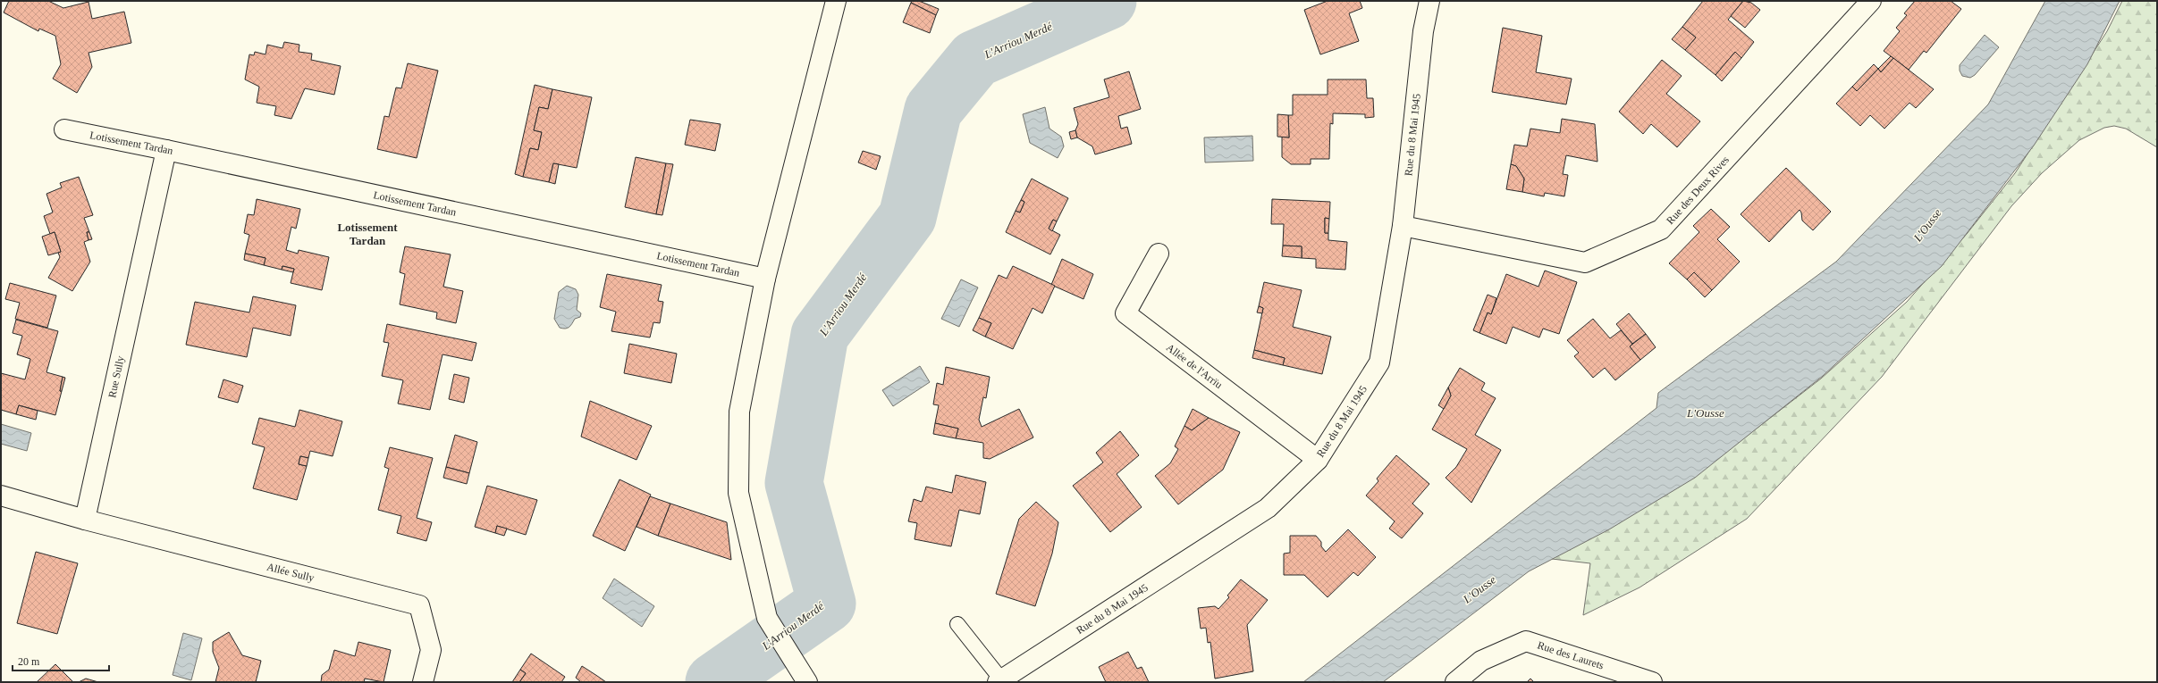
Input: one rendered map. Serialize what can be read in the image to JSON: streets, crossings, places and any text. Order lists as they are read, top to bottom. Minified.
{"streets":{"street":["Rue du 8 Mai 1945","Lotissement Tardan","Rue des Deux Rives","Allée de l'Arrïu","Rue Sully","Allée Sully","Rue des Laurets"]},"crossings":[["Rue du 8 Mai 1945","Rue des Deux Rives"],["Rue du 8 Mai 1945","Allée de l'Arrïu"],["Lotissement Tardan","Rue Sully"],["Rue Sully","Allée Sully"]],"districts":["Lotissement Tardan"],"water":["L'Arriou Merdé","L'Ousse"],"scale_bar":"20 m"}
